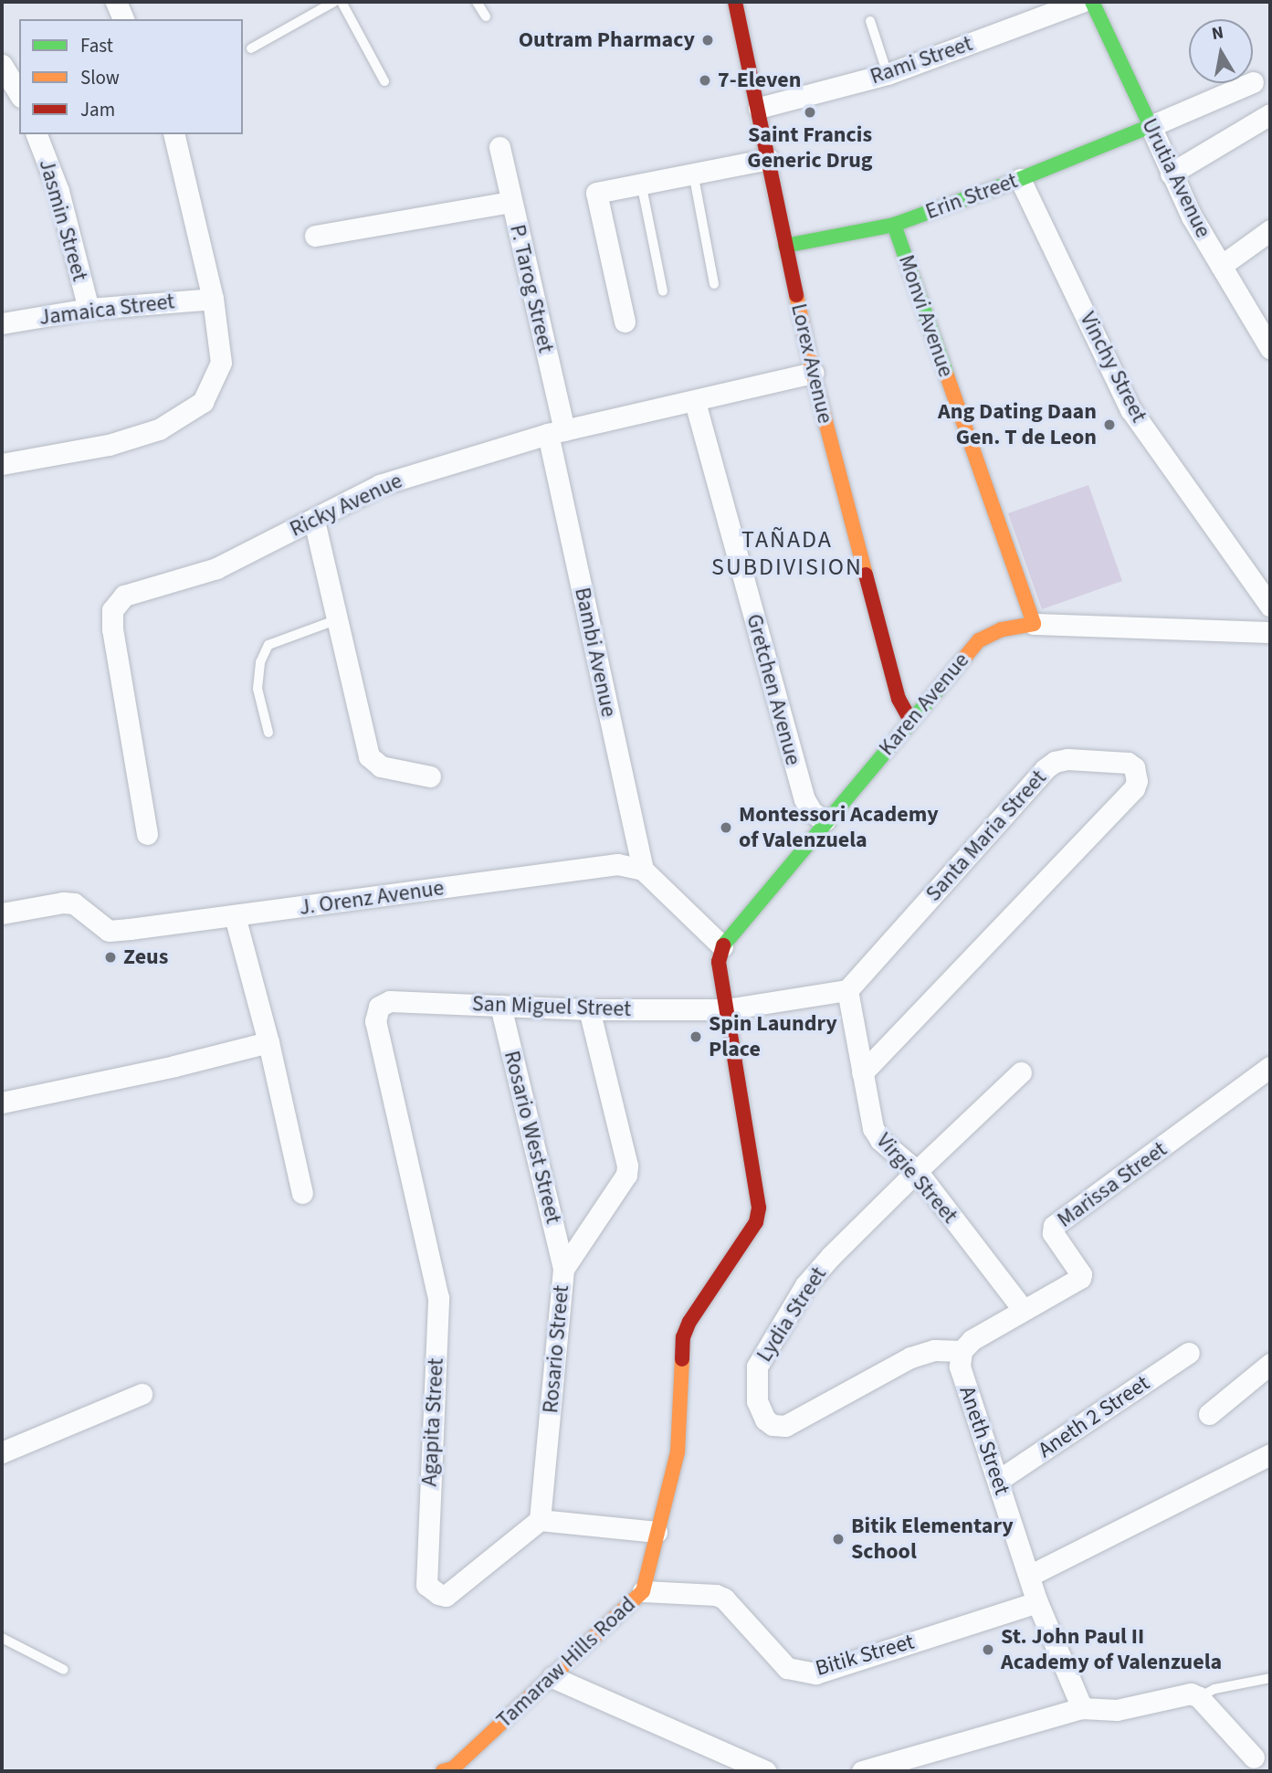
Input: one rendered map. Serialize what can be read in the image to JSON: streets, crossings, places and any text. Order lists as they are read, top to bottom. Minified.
{"streets":{"street":["Rami Street","Urutia Avenue","Erin Street","Jasmin Street","P. Tarog Street","Jamaica Street","Monvi Avenue","Lorex Avenue","Vinchy Street","Ricky Avenue","Bambi Avenue","Gretchen Avenue","Karen Avenue","Santa Maria Street","J. Orenz Avenue","San Miguel Street","Rosario West Street","Virgie Street","Marissa Street","Lydia Street","Rosario Street","Aneth 2 Street","Agapita Street","Aneth Street","Bitik Street","Tamaraw Hills Road"]},"crossings":[["Rami Street","Lorex Avenue"],["Urutia Avenue","Erin Street"],["Erin Street","Monvi Avenue"],["Erin Street","Lorex Avenue"],["Erin Street","Vinchy Street"],["Jasmin Street","Jamaica Street"],["P. Tarog Street","Ricky Avenue"],["P. Tarog Street","Bambi Avenue"],["Monvi Avenue","Karen Avenue"],["Lorex Avenue","Ricky Avenue"],["Lorex Avenue","Karen Avenue"],["Ricky Avenue","Bambi Avenue"],["Ricky Avenue","Gretchen Avenue"],["Bambi Avenue","J. Orenz Avenue"],["Gretchen Avenue","Karen Avenue"],["Santa Maria Street","Virgie Street"],["San Miguel Street","Rosario West Street"],["San Miguel Street","Rosario Street"],["San Miguel Street","Agapita Street"],["San Miguel Street","Tamaraw Hills Road"],["Rosario West Street","Rosario Street"],["Virgie Street","Marissa Street"],["Virgie Street","Lydia Street"],["Marissa Street","Lydia Street"],["Marissa Street","Aneth Street"],["Lydia Street","Aneth Street"],["Rosario Street","Agapita Street"],["Aneth 2 Street","Aneth Street"],["Aneth Street","Bitik Street"],["Bitik Street","Tamaraw Hills Road"]],"districts":["TAÑADA SUBDIVISION"],"places":["Outram Pharmacy","7-Eleven","Saint Francis Generic Drug","Ang Dating Daan Gen. T de Leon","Montessori Academy of Valenzuela","Zeus","Spin Laundry Place","Bitik Elementary School","St. John Paul II Academy of Valenzuela"],"legend":["Fast","Slow","Jam"],"north":"top"}
